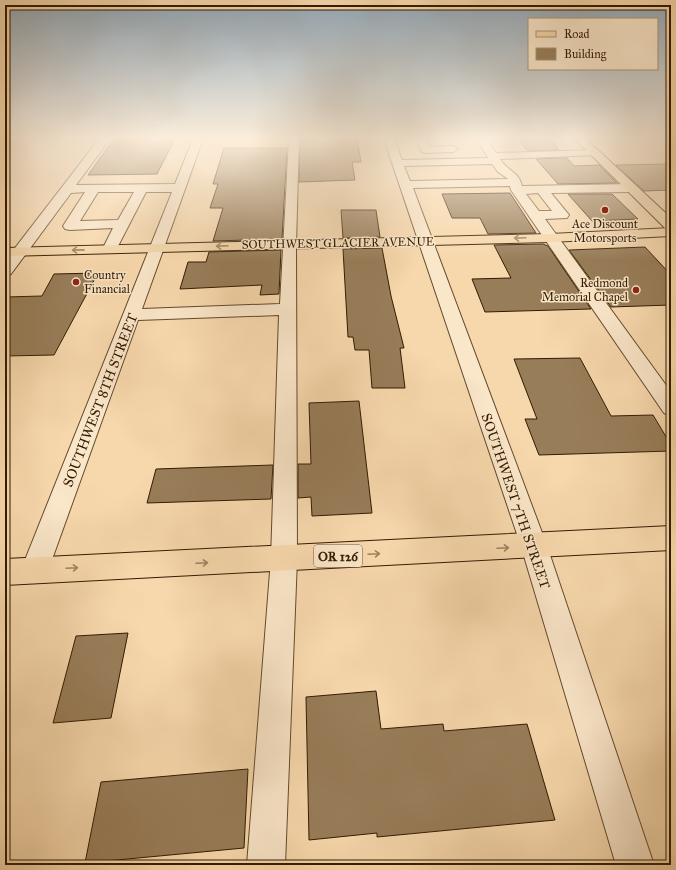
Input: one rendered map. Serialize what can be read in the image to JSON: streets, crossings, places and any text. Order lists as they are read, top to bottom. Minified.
{"streets":{"main road":["SOUTHWEST GLACIER AVENUE","OR 126"],"street":["SOUTHWEST 8TH STREET","SOUTHWEST 7TH STREET"]},"crossings":[["SOUTHWEST GLACIER AVENUE","SOUTHWEST 8TH STREET"],["SOUTHWEST GLACIER AVENUE","SOUTHWEST 7TH STREET"],["SOUTHWEST 8TH STREET","OR 126"],["SOUTHWEST 7TH STREET","OR 126"]],"one_way":["SOUTHWEST GLACIER AVENUE"],"places":["Ace Discount Motorsports","Country Financial","Redmond Memorial Chapel"],"legend":["Road","Building"]}
